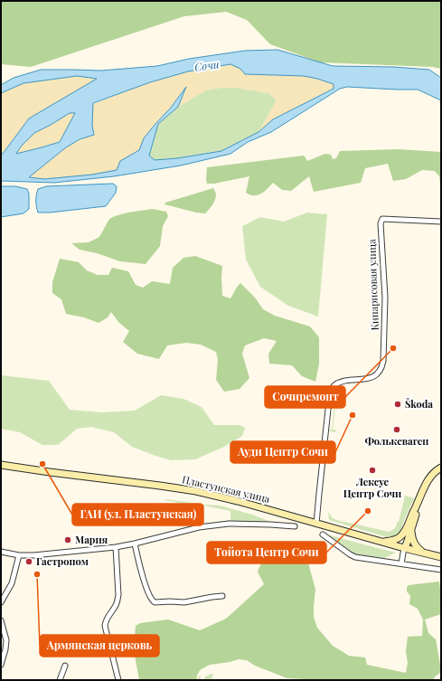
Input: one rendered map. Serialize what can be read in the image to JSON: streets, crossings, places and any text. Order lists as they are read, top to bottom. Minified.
{"streets":{"main road":["Пластунская улица"],"street":["Кипарисовая улица"]},"crossings":[["Кипарисовая улица","Пластунская улица"]],"water":["Сочи"],"places":["Сочиремонт","Škoda","Ауди Центр Сочи","Фольксваген","ГАИ (ул. Пластунская)","Лексус Центр Сочи","Тойота Центр Сочи","Мария","Гастроном","Армянская церковь"]}
